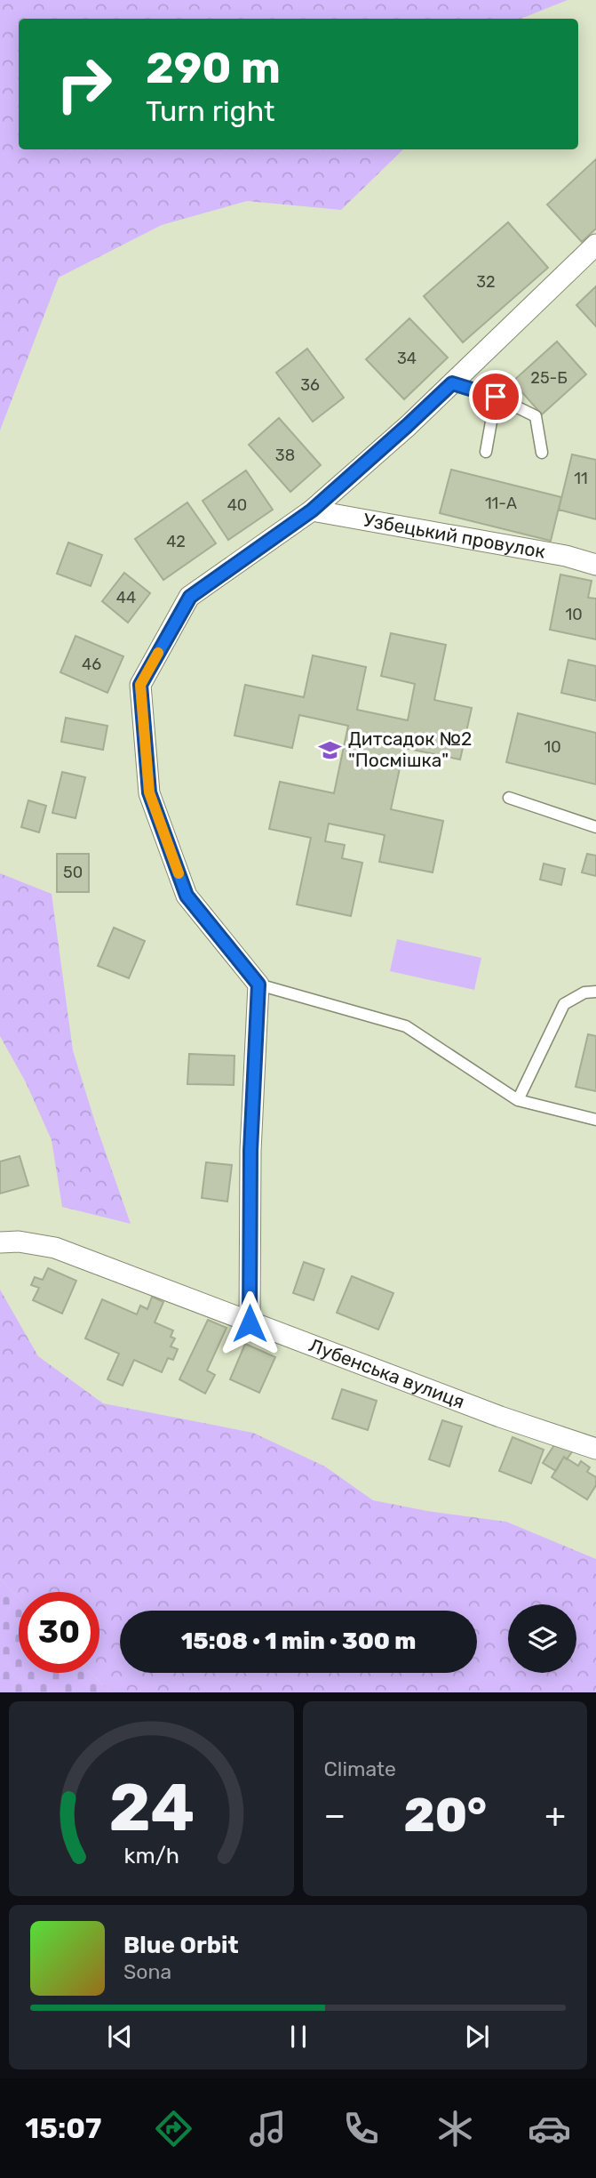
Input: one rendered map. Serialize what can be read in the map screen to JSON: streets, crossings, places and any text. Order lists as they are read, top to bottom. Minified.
{"streets":{"street":["Узбецький провулок","Лубенська вулиця"]},"places":{"school or university":["Дитсадок №2 \"Посмішка\""]},"house_numbers":["32","34","25-Б","36","38","11","11-А","40","42","44","10","46","10","50"],"page":{"turn":["290 m","Turn right"],"limit":"30","trip":"15:08 · 1 min · 300 m","tile":"Climate","heat":["−","20°","+"],"song":["Blue Orbit","Sona"],"tabs":"15:07","gauge":["24","km/h"]}}
